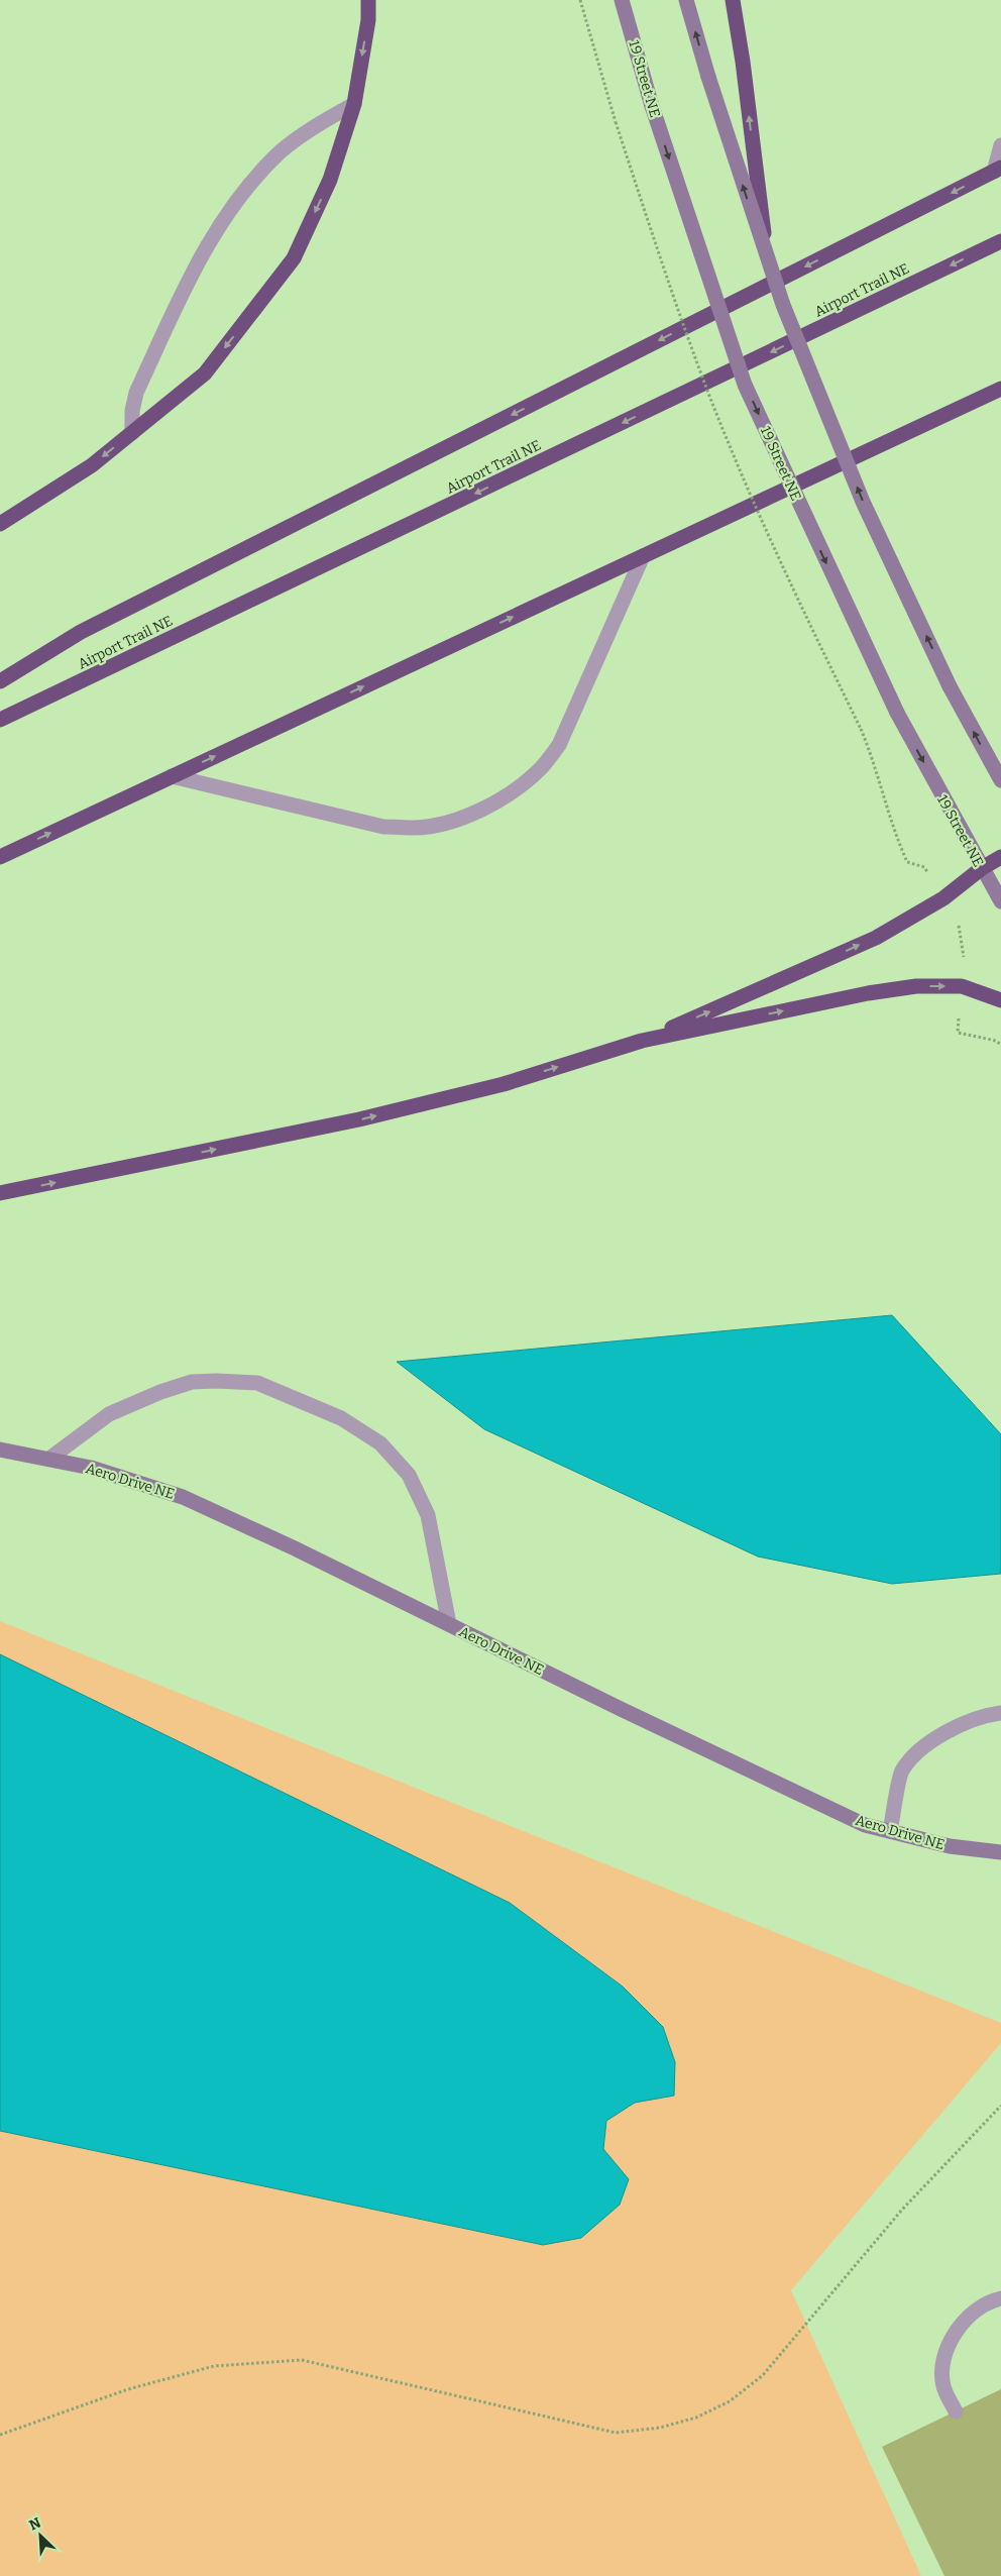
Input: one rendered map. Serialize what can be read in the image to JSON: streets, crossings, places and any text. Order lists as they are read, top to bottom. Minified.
{"streets":{"highway":["Airport Trail NE"],"street":["19 Street NE","Aero Drive NE"]},"north":"top left"}
